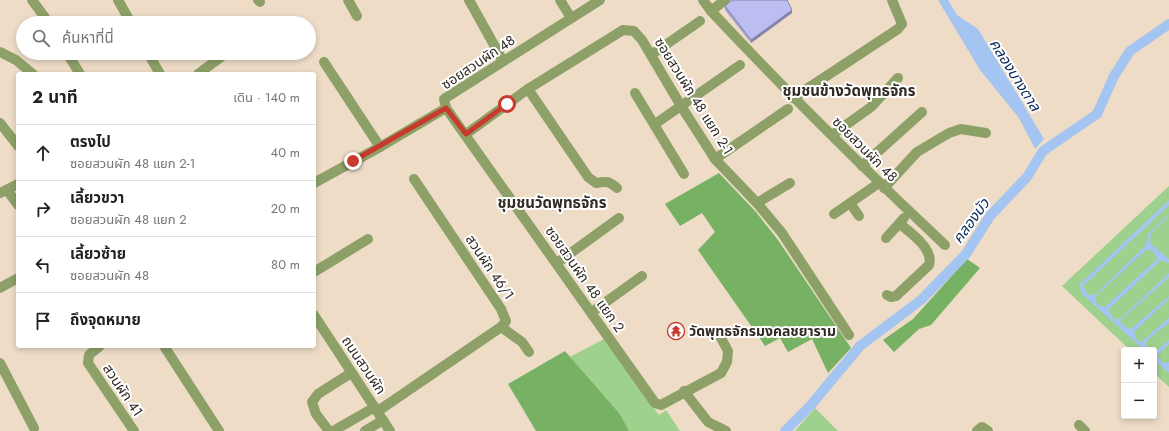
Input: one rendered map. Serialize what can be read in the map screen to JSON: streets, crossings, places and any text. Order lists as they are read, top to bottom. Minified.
{"streets":{"street":["ซอยสวนผัก 48","ซอยสวนผัก 48 แยก 2-1","สวนผัก 46/1","ซอยสวนผัก 48 แยก 2","ถนนสวนผัก","สวนผัก 41"]},"crossings":[["ซอยสวนผัก 48","ซอยสวนผัก 48 แยก 2"],["ซอยสวนผัก 48 แยก 2-1","ซอยสวนผัก 48 แยก 2"]],"districts":["ชุมชนข้างวัดพุทธจักร","ชุมชนวัดพุทธจักร"],"water":["คลองบางตาล","คลองบัว"],"places":{"temple":["วัดพุทธจักรมงคลชยาราม"]},"page":{"search":"ค้นหาที่นี่","heading":["2 นาที","เดิน · 140 m"],"list":[["ตรงไป","ซอยสวนผัก 48 แยก 2-1","40 m"],["เลี้ยวขวา","ซอยสวนผัก 48 แยก 2","20 m"],["เลี้ยวซ้าย","ซอยสวนผัก 48","80 m"],"ถึงจุดหมาย"],"map_buttons":["+","−"]}}
